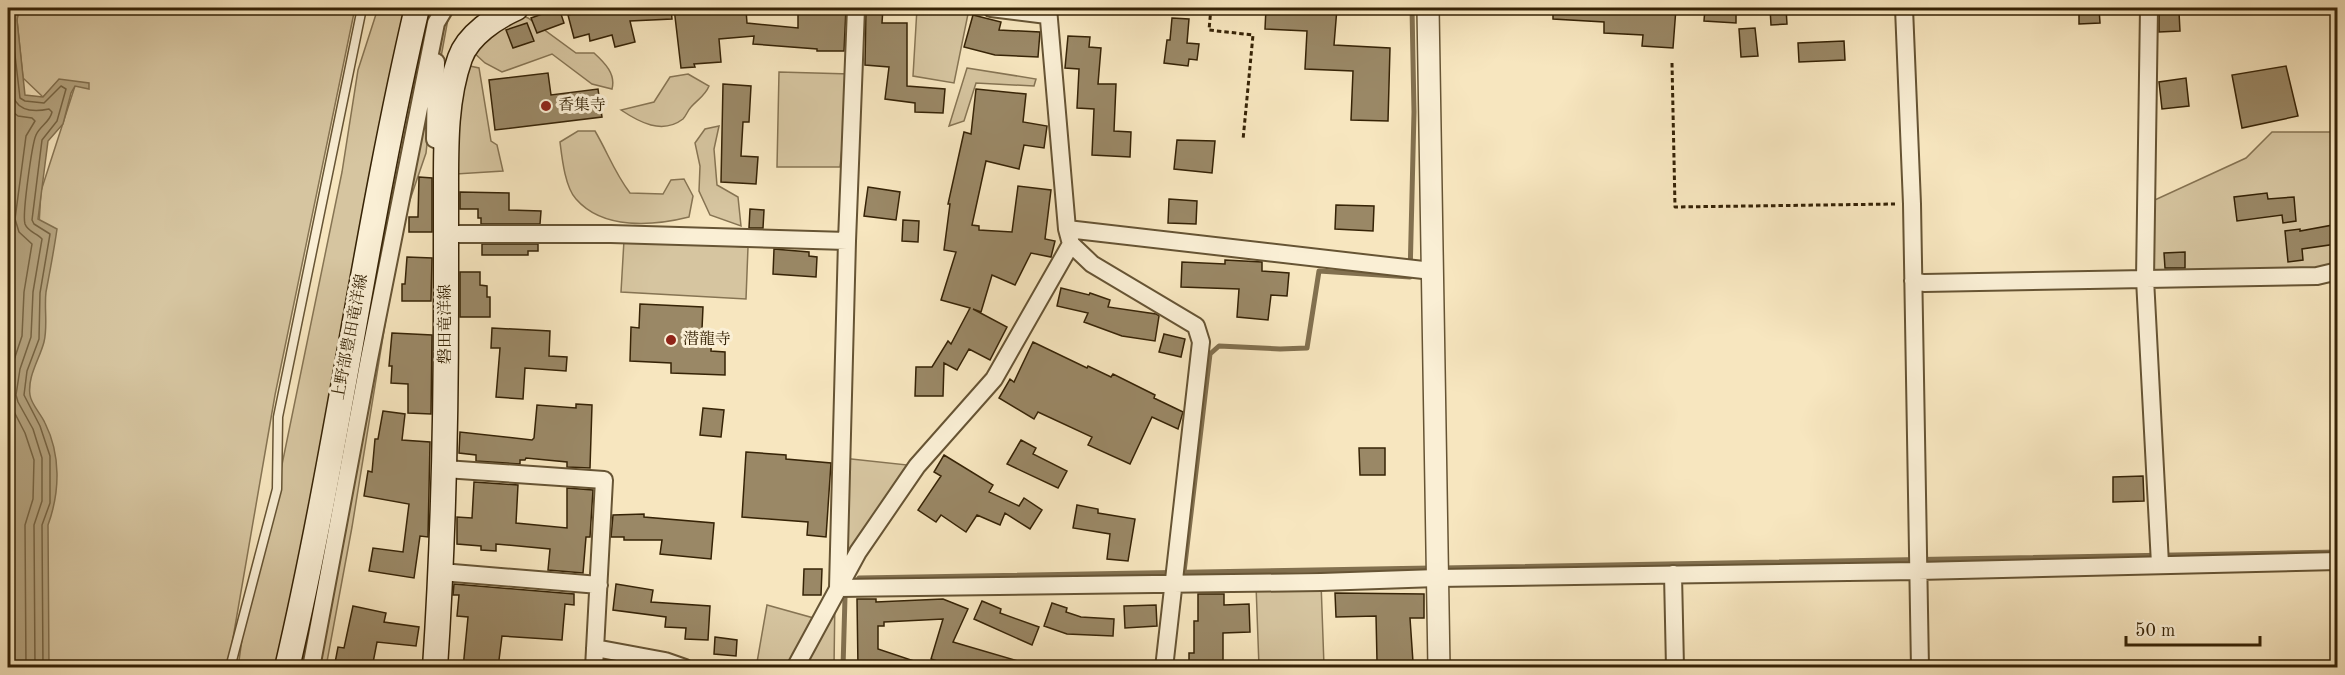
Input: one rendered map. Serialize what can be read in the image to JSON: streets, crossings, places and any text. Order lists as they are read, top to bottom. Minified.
{"streets":{"main road":["磐田竜洋線","上野部豊田竜洋線"]},"places":["香集寺","潜龍寺"],"scale_bar":"50 m"}
